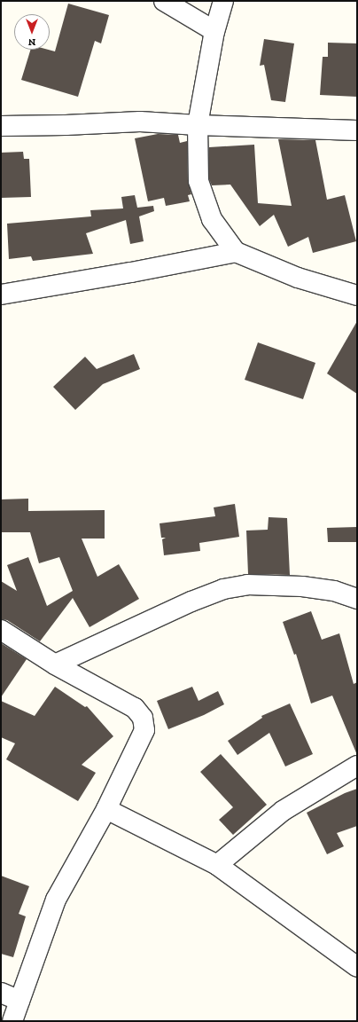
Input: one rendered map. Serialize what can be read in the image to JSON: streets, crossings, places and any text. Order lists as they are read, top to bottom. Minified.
{"north":"bottom"}
